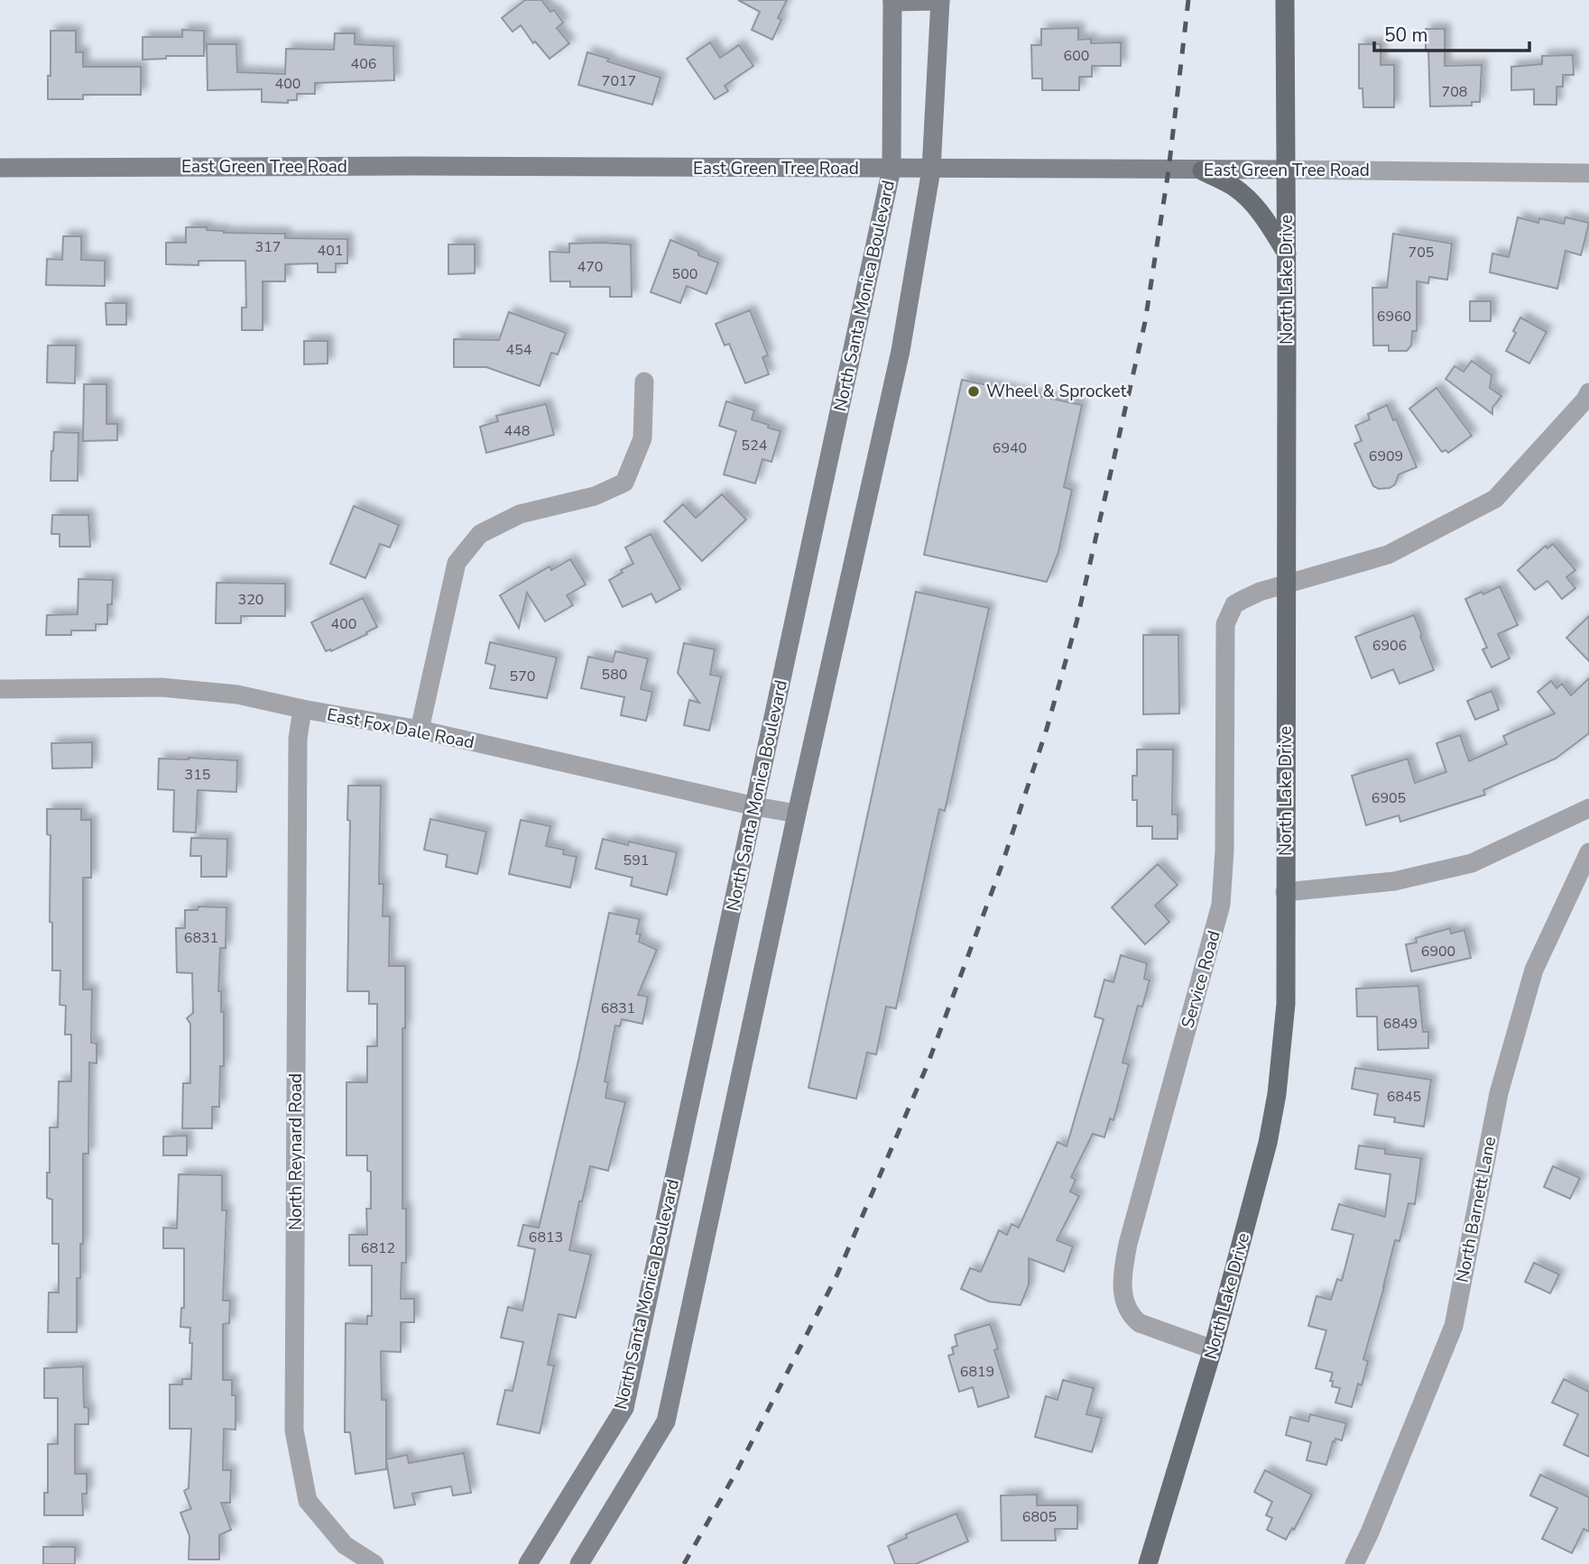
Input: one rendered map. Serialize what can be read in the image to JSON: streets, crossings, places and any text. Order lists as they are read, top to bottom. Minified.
{"streets":{"main road":["North Lake Drive"],"street":["East Green Tree Road","North Santa Monica Boulevard","East Fox Dale Road","Service Road","North Reynard Road","North Barnett Lane"]},"crossings":[["East Green Tree Road","North Lake Drive"],["East Green Tree Road","North Santa Monica Boulevard"],["North Lake Drive","Service Road"],["North Santa Monica Boulevard","East Fox Dale Road"],["East Fox Dale Road","North Reynard Road"]],"places":["Wheel & Sprocket"],"house_numbers":["600","406","7017","400","708","317","401","705","470","500","6960","454","448","524","6940","6909","320","400","6906","580","570","315","6905","591","6831","6900","6831","6849","6845","6813","6812","6819","6805"],"scale_bar":"50 m"}
